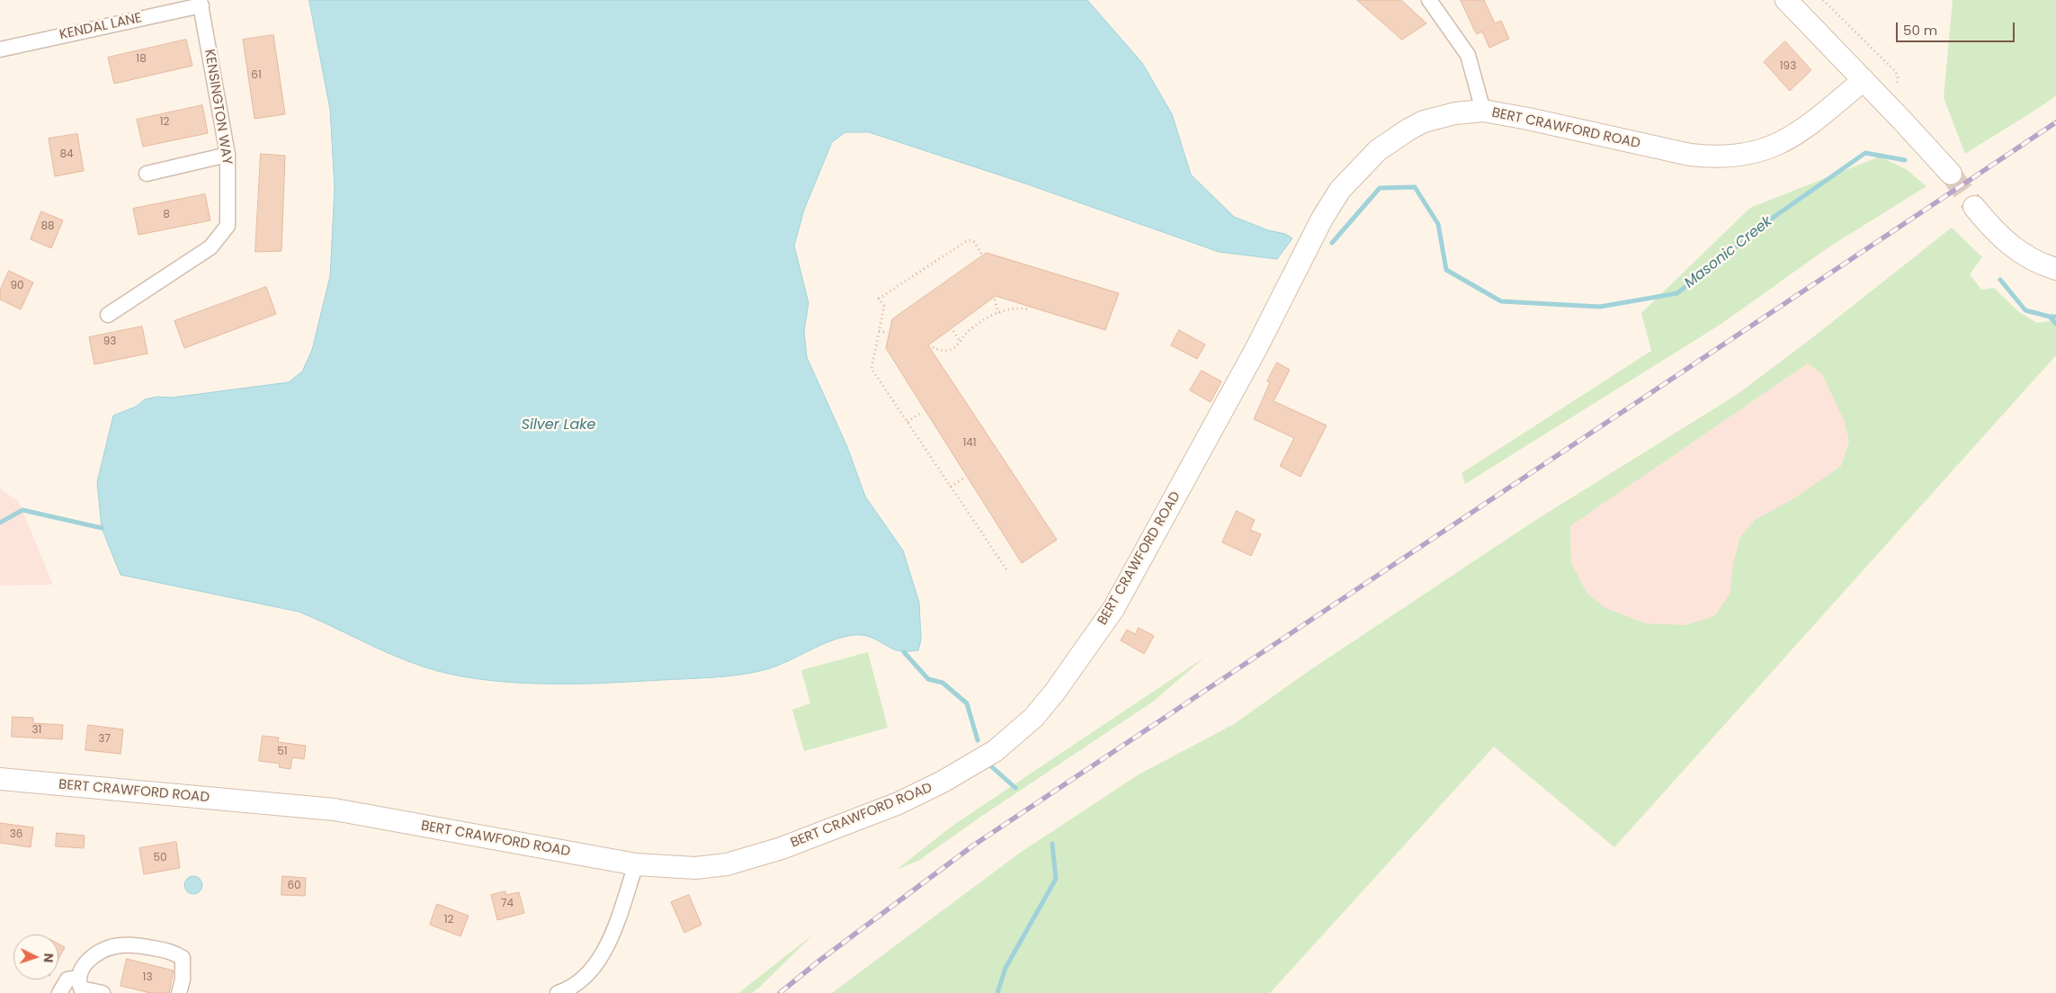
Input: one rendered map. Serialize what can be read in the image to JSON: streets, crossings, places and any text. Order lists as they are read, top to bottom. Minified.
{"streets":{"street":["KENDAL LANE","KENSINGTON WAY","BERT CRAWFORD ROAD"]},"crossings":[["KENDAL LANE","KENSINGTON WAY"]],"water":["Masonic Creek","Silver Lake"],"house_numbers":["18","193","61","12","84","8","88","90","93","141","31","37","51","36","50","60","74","12","13"],"scale_bar":"50 m","north":"right"}
